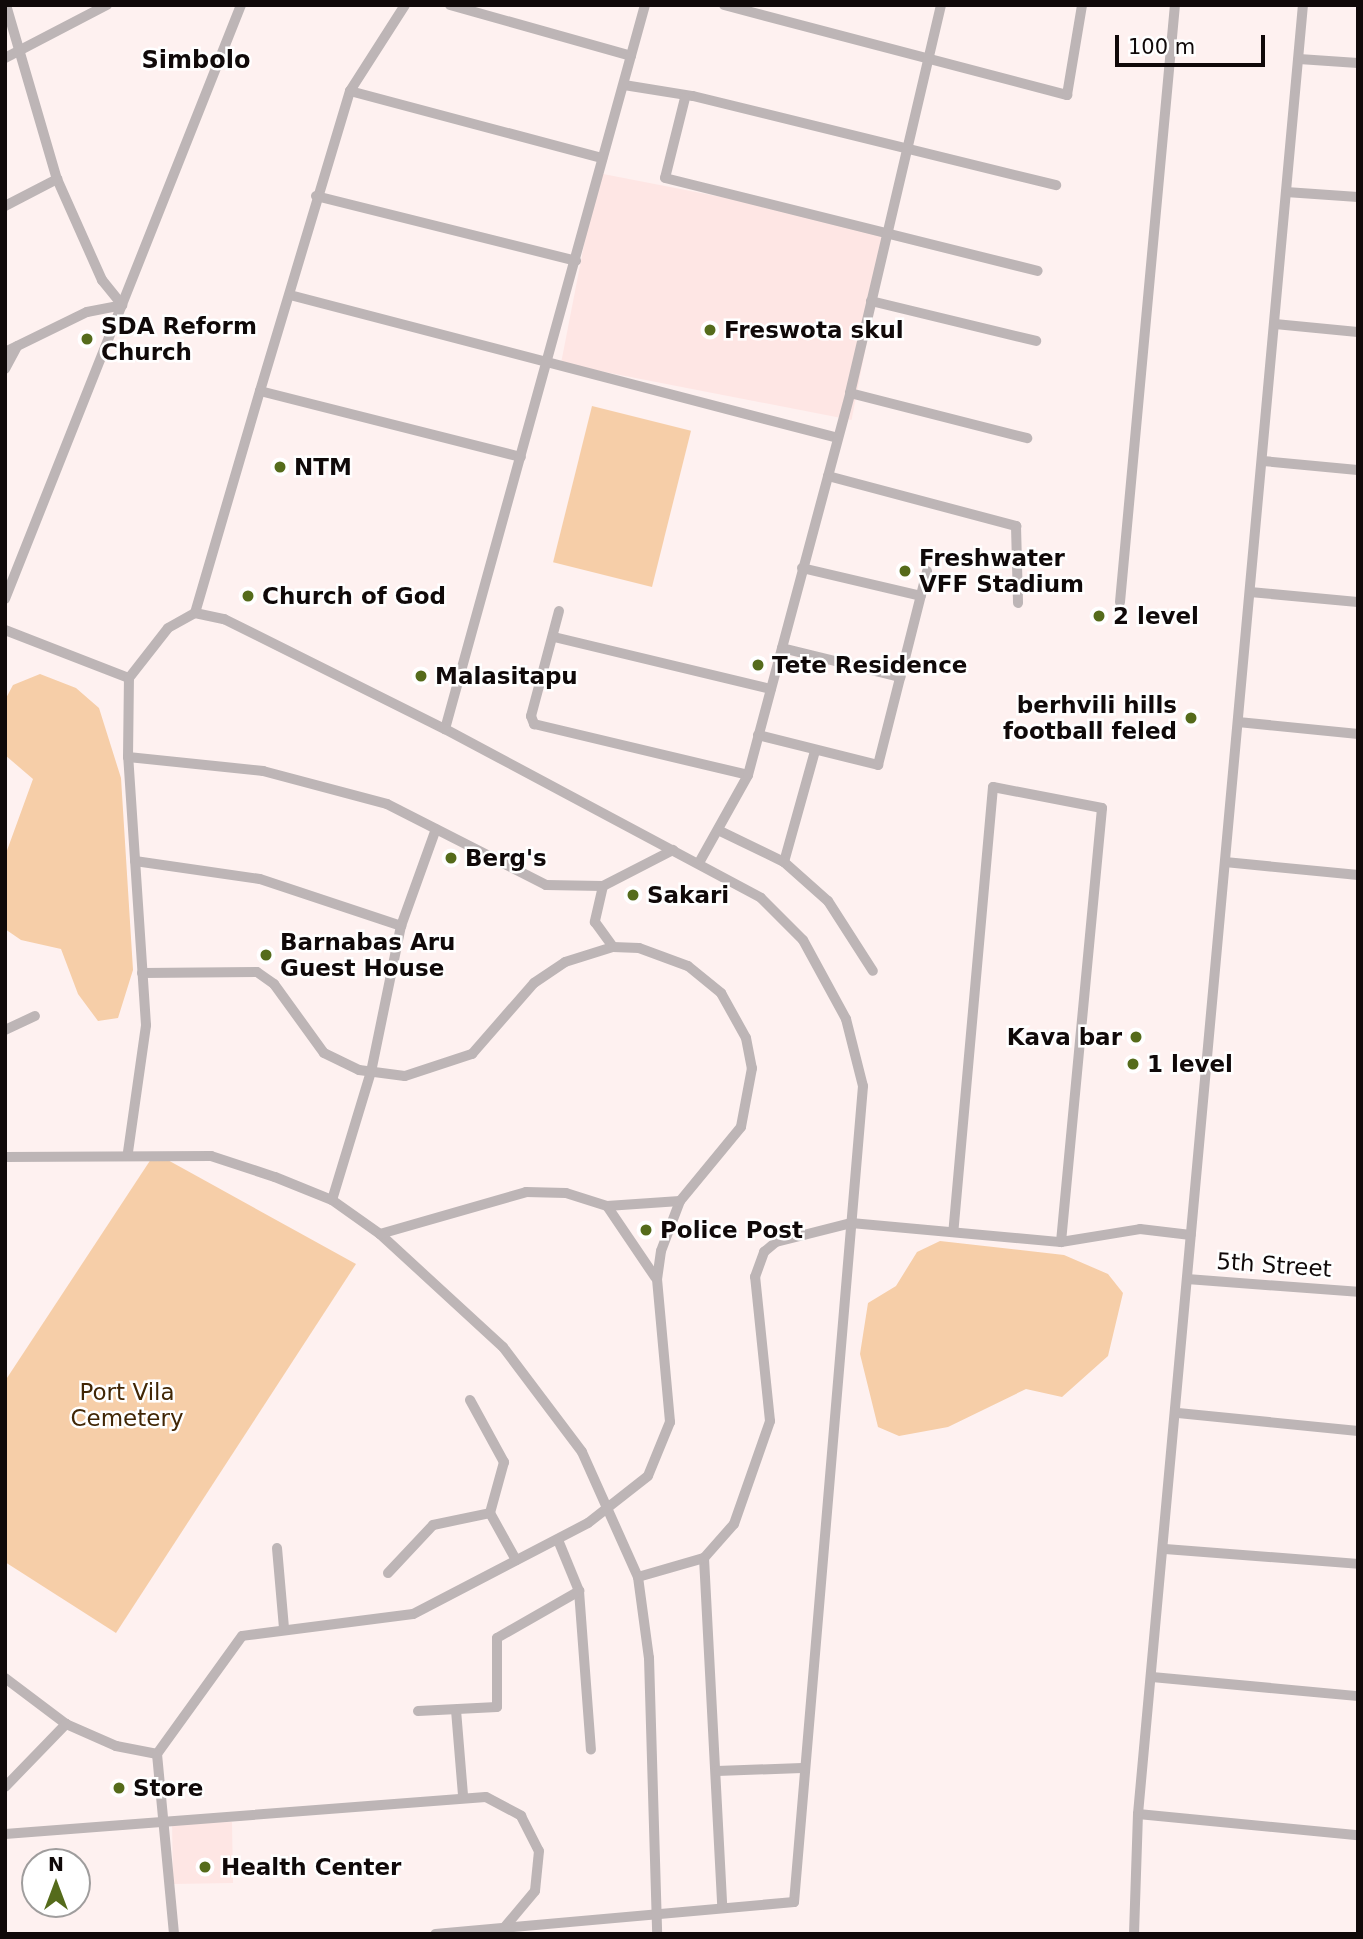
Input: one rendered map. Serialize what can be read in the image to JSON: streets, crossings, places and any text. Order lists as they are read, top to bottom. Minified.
{"streets":{"street":["5th Street"]},"districts":["Simbolo"],"parks":["Port Vila Cemetery"],"places":["Freswota skul","SDA Reform Church","NTM","Freshwater VFF Stadium","Church of God","2 level","Tete Residence","Malasitapu","berhvili hills football feled","Berg's","Sakari","Barnabas Aru Guest House","Kava bar","1 level","Police Post","Store","Health Center"],"scale_bar":"100 m","north":"top"}
